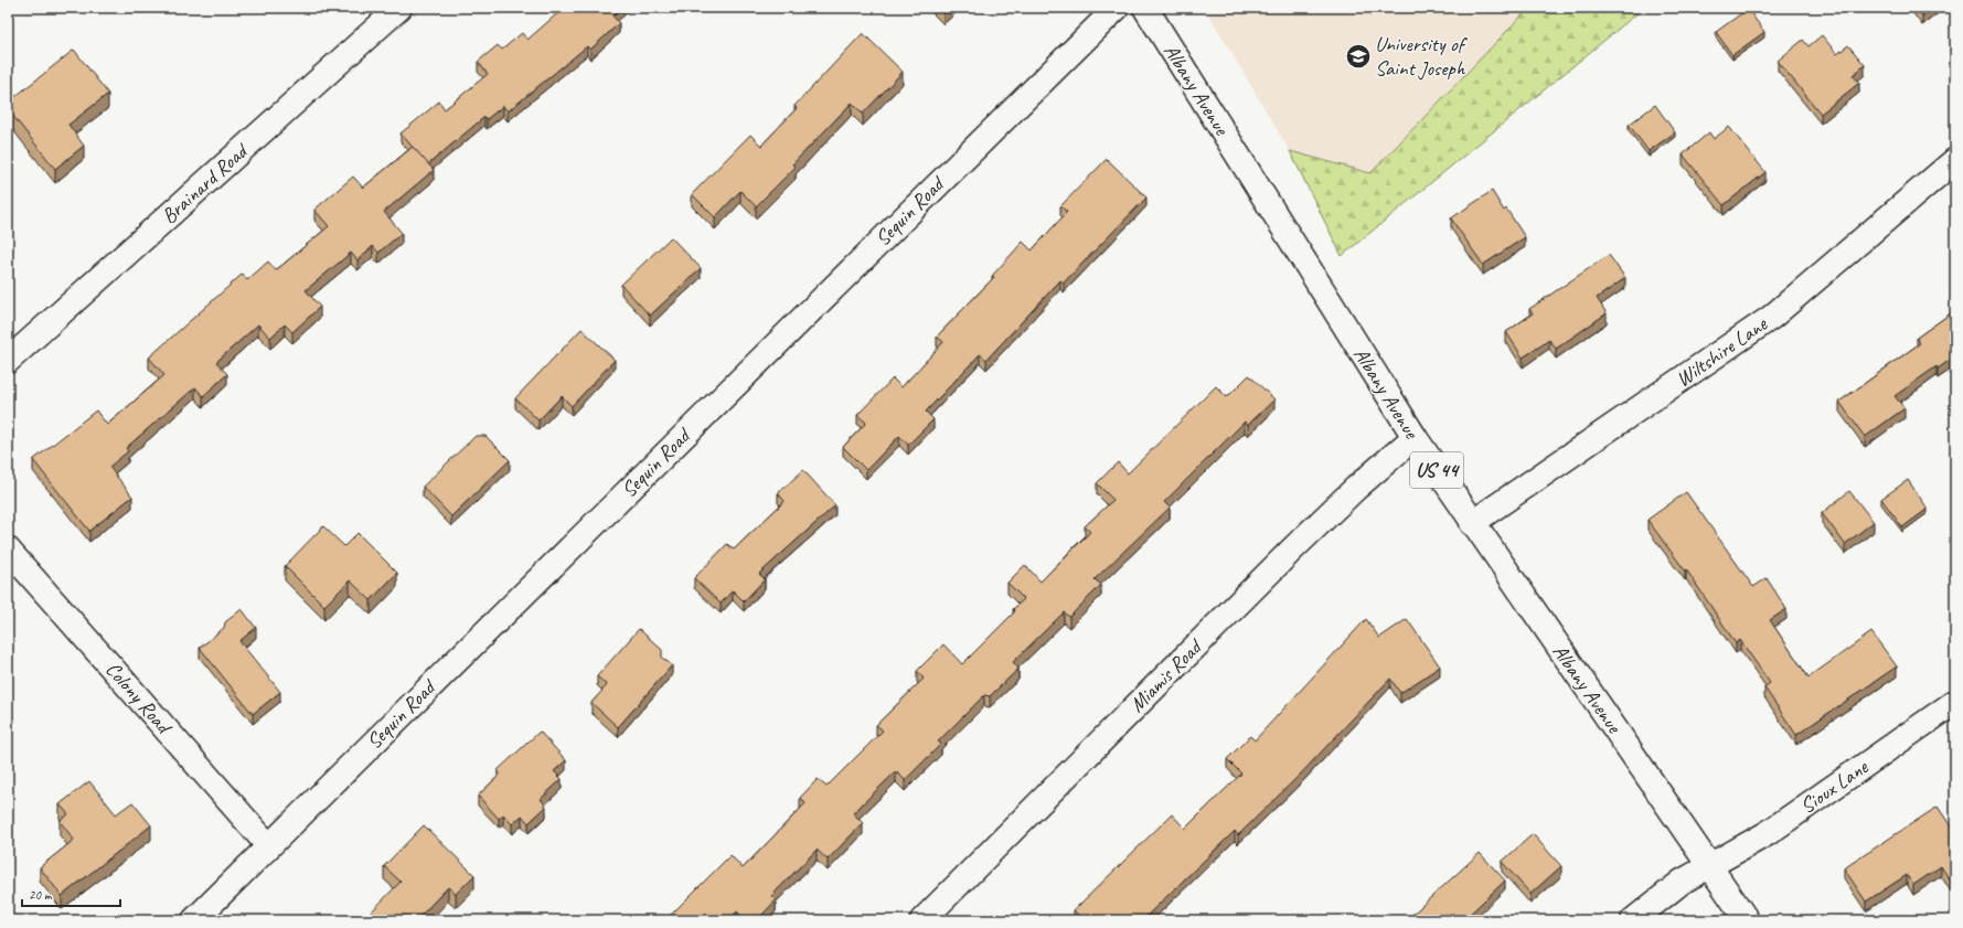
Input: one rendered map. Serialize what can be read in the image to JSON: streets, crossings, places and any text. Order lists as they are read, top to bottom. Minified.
{"streets":{"main road":["Albany Avenue","Brainard Road","Sequin Road","Wiltshire Lane","US 44","Miamis Road","Colony Road","Sioux Lane"]},"crossings":[["Albany Avenue","Wiltshire Lane"],["Albany Avenue","Miamis Road"],["Albany Avenue","Sioux Lane"],["Sequin Road","Colony Road"]],"places":{"school or university":["University of Saint Joseph"]},"scale_bar":"20 m"}
